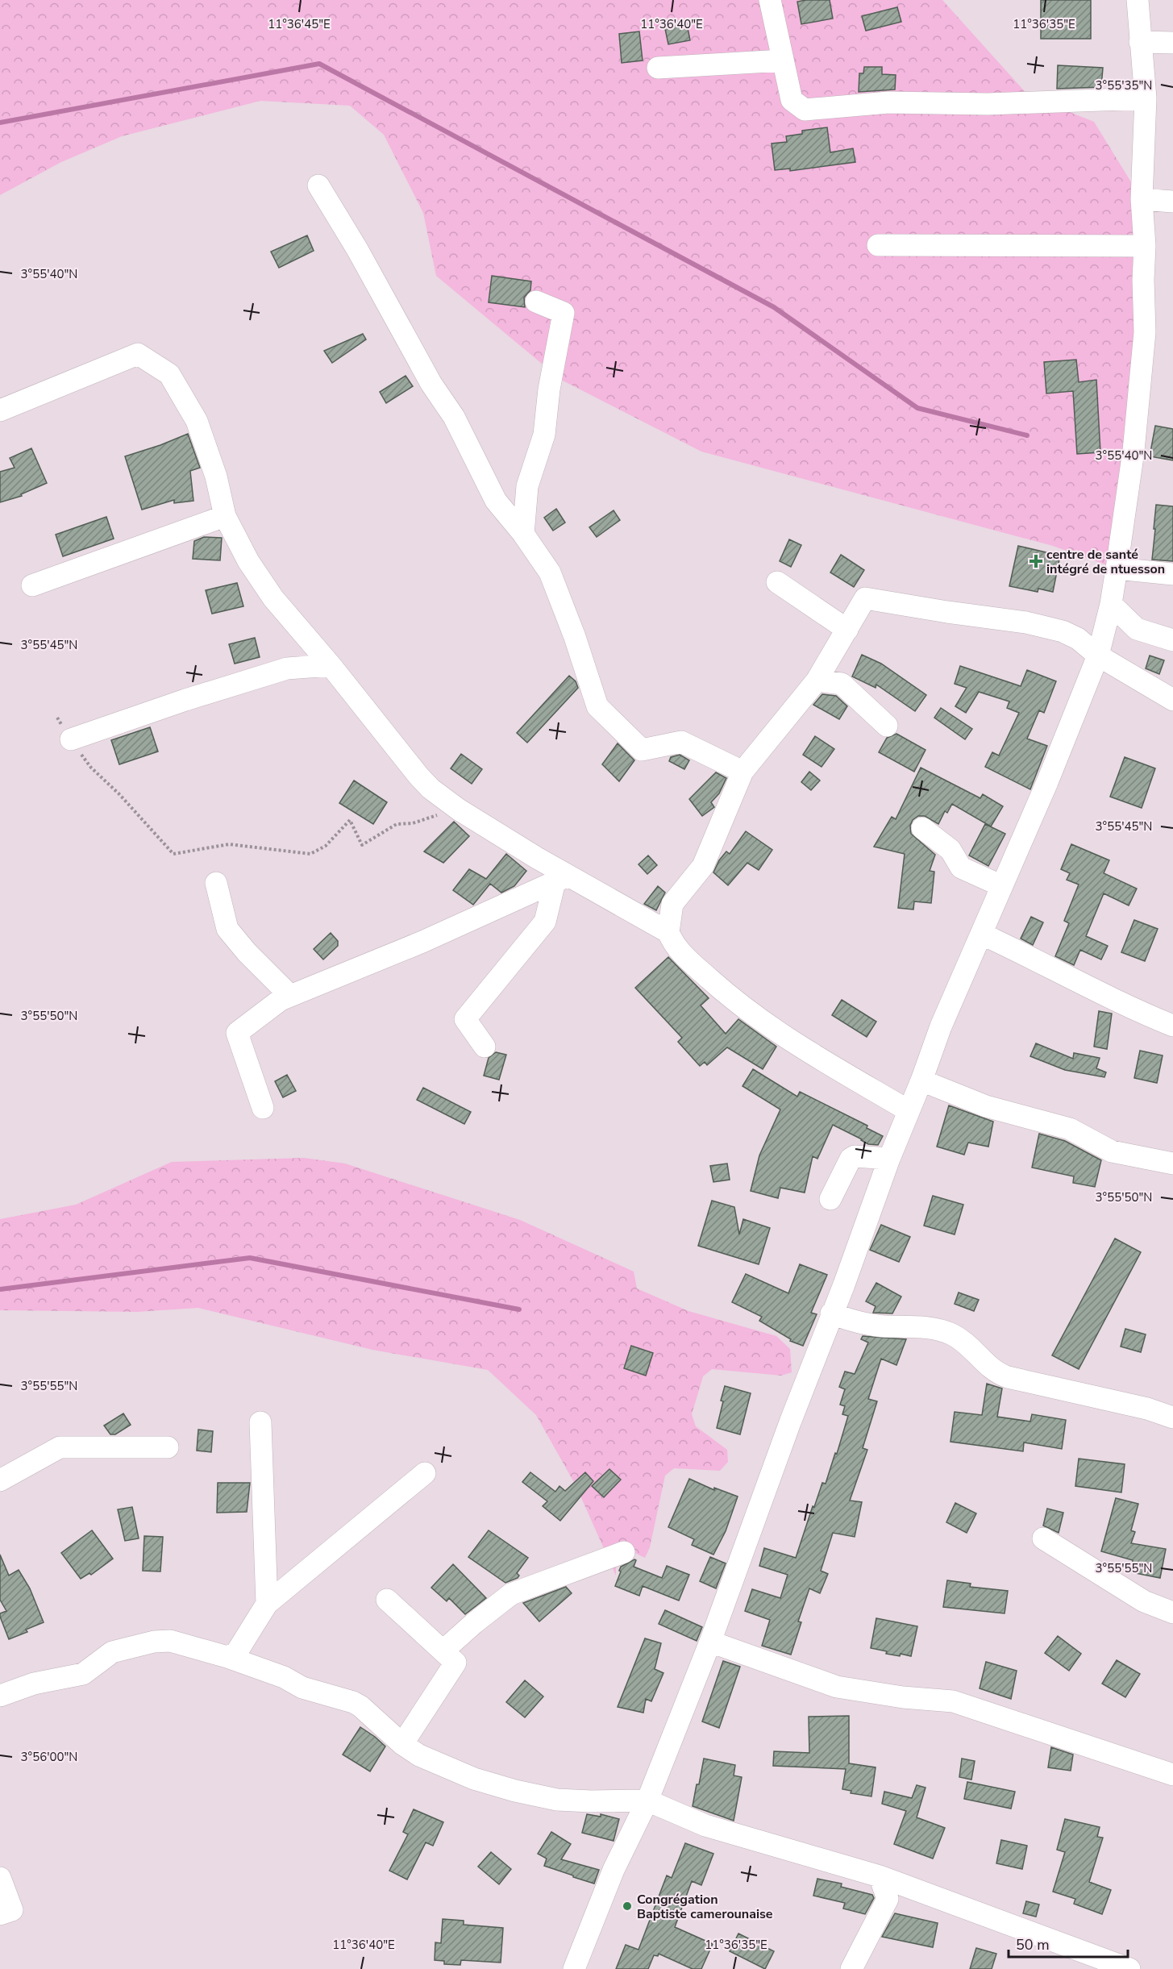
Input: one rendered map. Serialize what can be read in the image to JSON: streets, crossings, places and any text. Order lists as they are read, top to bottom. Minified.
{"places":{"health":["centre de santé intégré de ntuesson"],"other":["Congrégation Baptiste camerounaise"]},"scale_bar":"50 m","coordinates":["11°36'45\"E","11°36'40\"E","11°36'35\"E","3°55'35\"N","3°55'40\"N","3°55'45\"N","3°55'50\"N","3°55'55\"N","3°56'00\"N"]}
